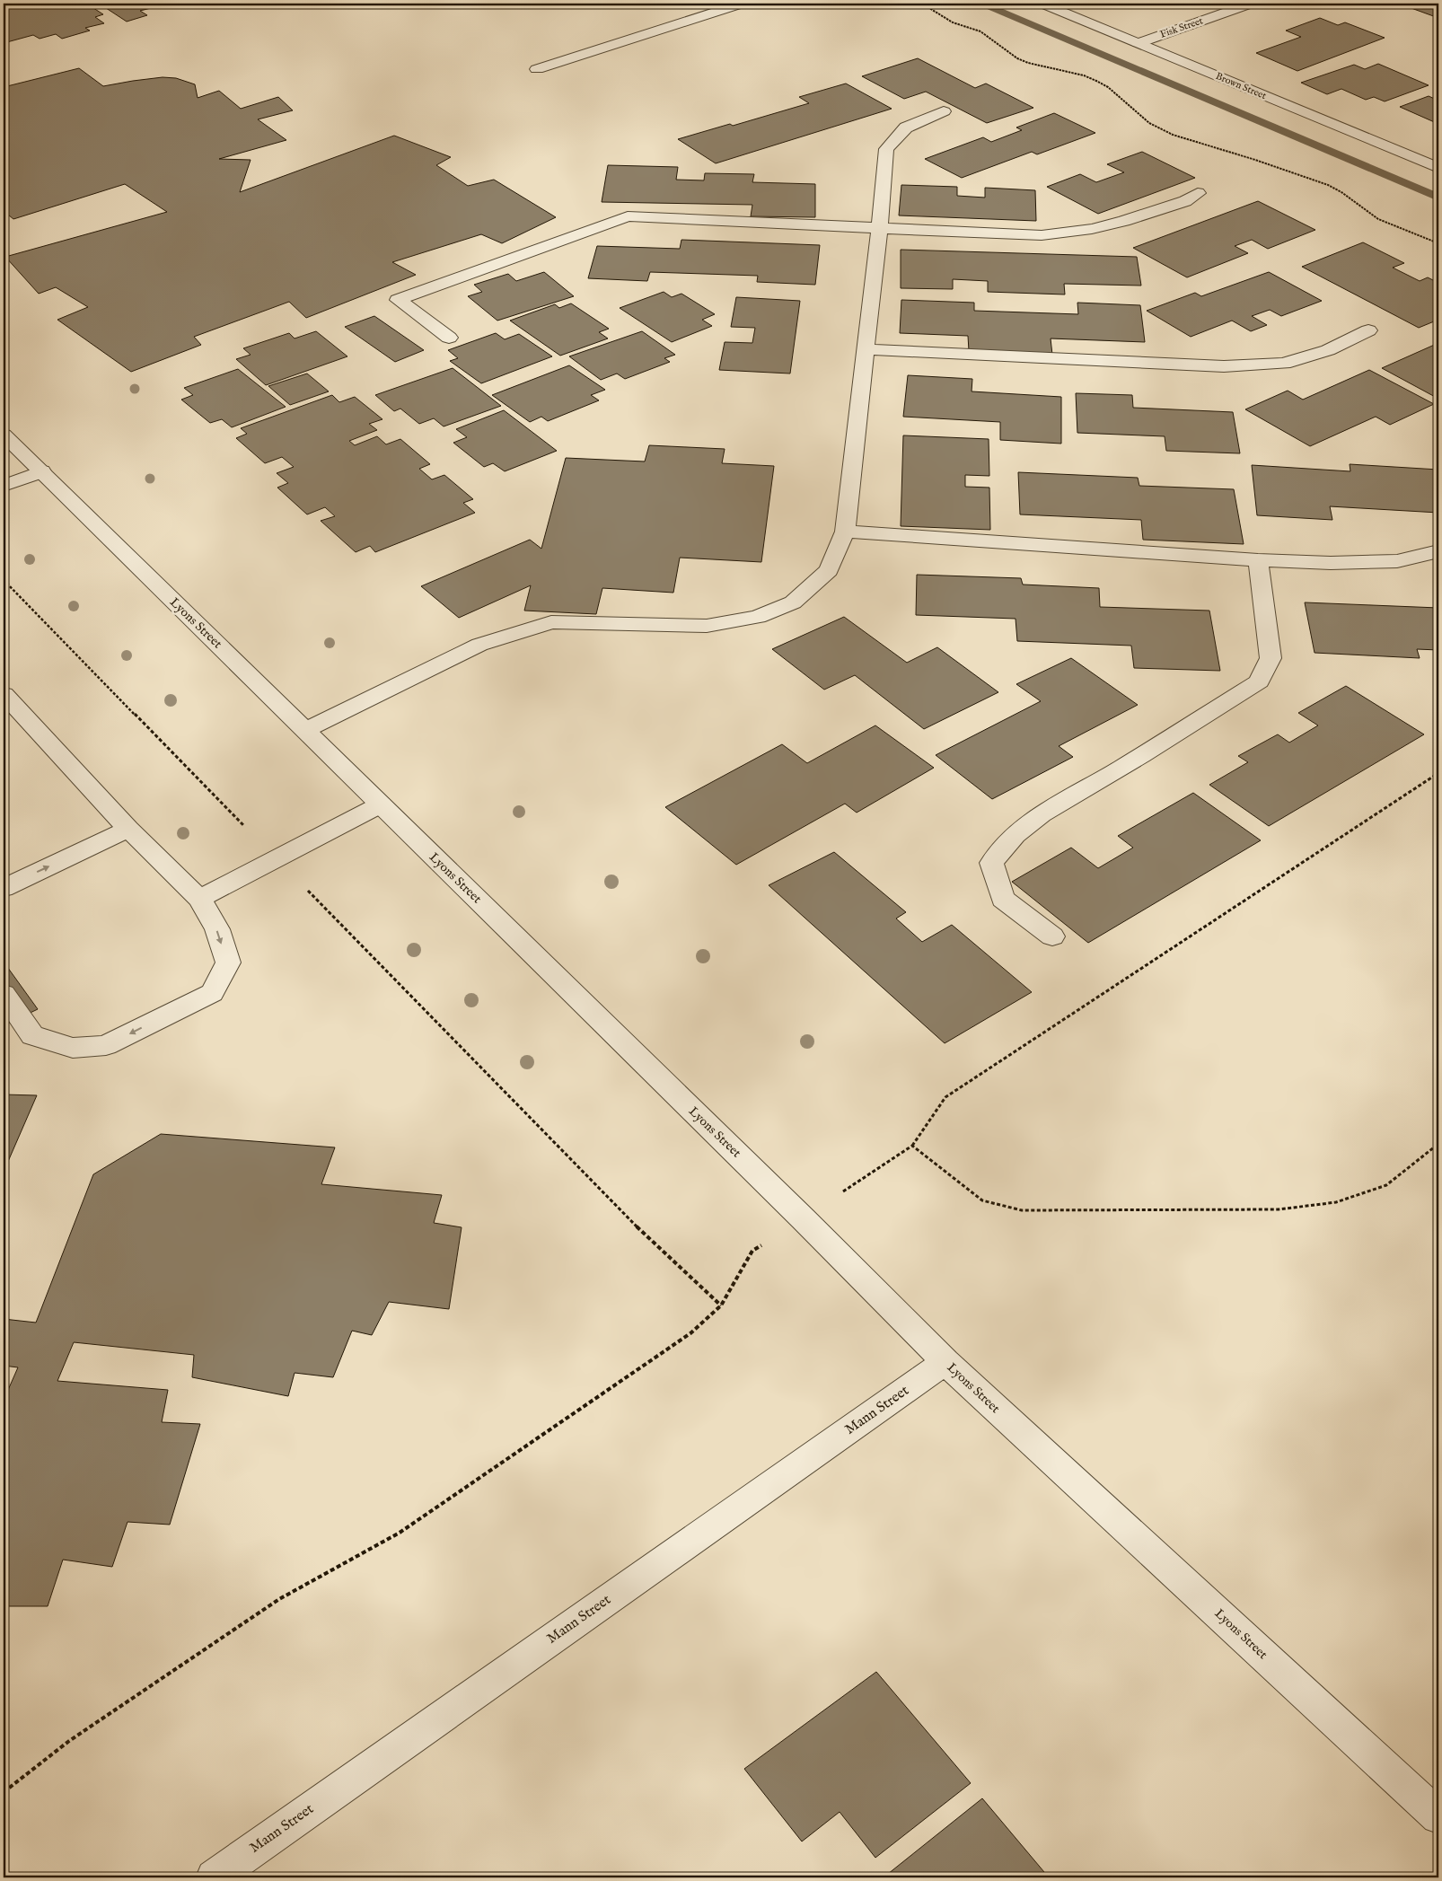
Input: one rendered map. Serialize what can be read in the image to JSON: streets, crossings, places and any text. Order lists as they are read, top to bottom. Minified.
{"streets":{"street":["Fisk Street","Brown Street","Lyons Street","Mann Street"]},"crossings":[["Fisk Street","Brown Street"],["Lyons Street","Mann Street"]]}
